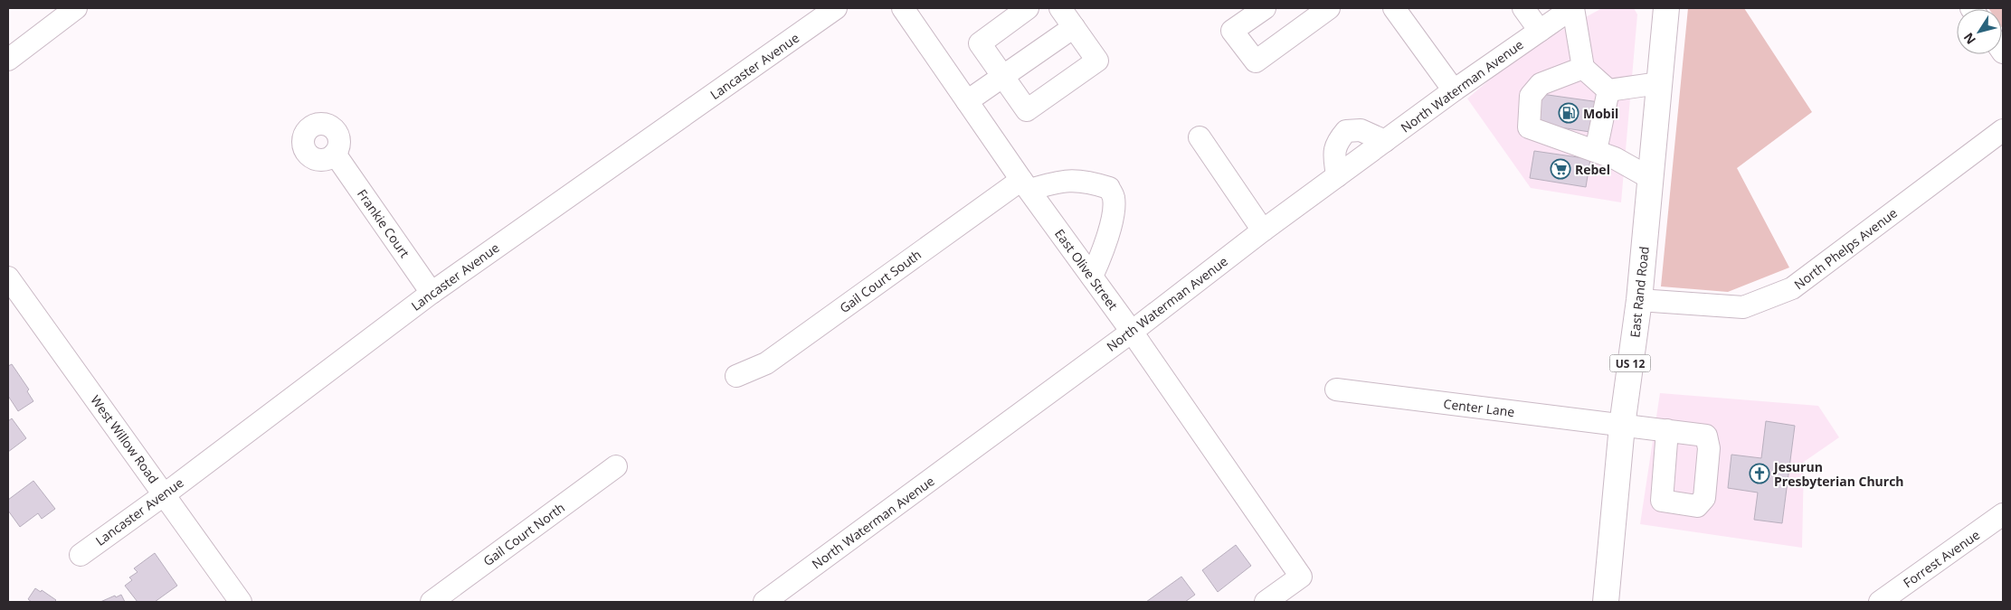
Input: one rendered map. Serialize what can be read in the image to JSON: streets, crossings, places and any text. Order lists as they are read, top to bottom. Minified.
{"streets":{"main road":["East Rand Road","US 12"],"street":["Lancaster Avenue","North Waterman Avenue","Frankie Court","North Phelps Avenue","East Olive Street","Gail Court South","Center Lane","West Willow Road","Gail Court North","Forrest Avenue"]},"crossings":[["Lancaster Avenue","Frankie Court"],["Lancaster Avenue","West Willow Road"],["North Waterman Avenue","East Olive Street"],["North Phelps Avenue","East Rand Road"],["East Olive Street","Gail Court South"],["East Rand Road","Center Lane"]],"places":{"fuel station":["Mobil"],"supermarket":["Rebel"],"church":["Jesurun Presbyterian Church"]},"north":"bottom left"}
